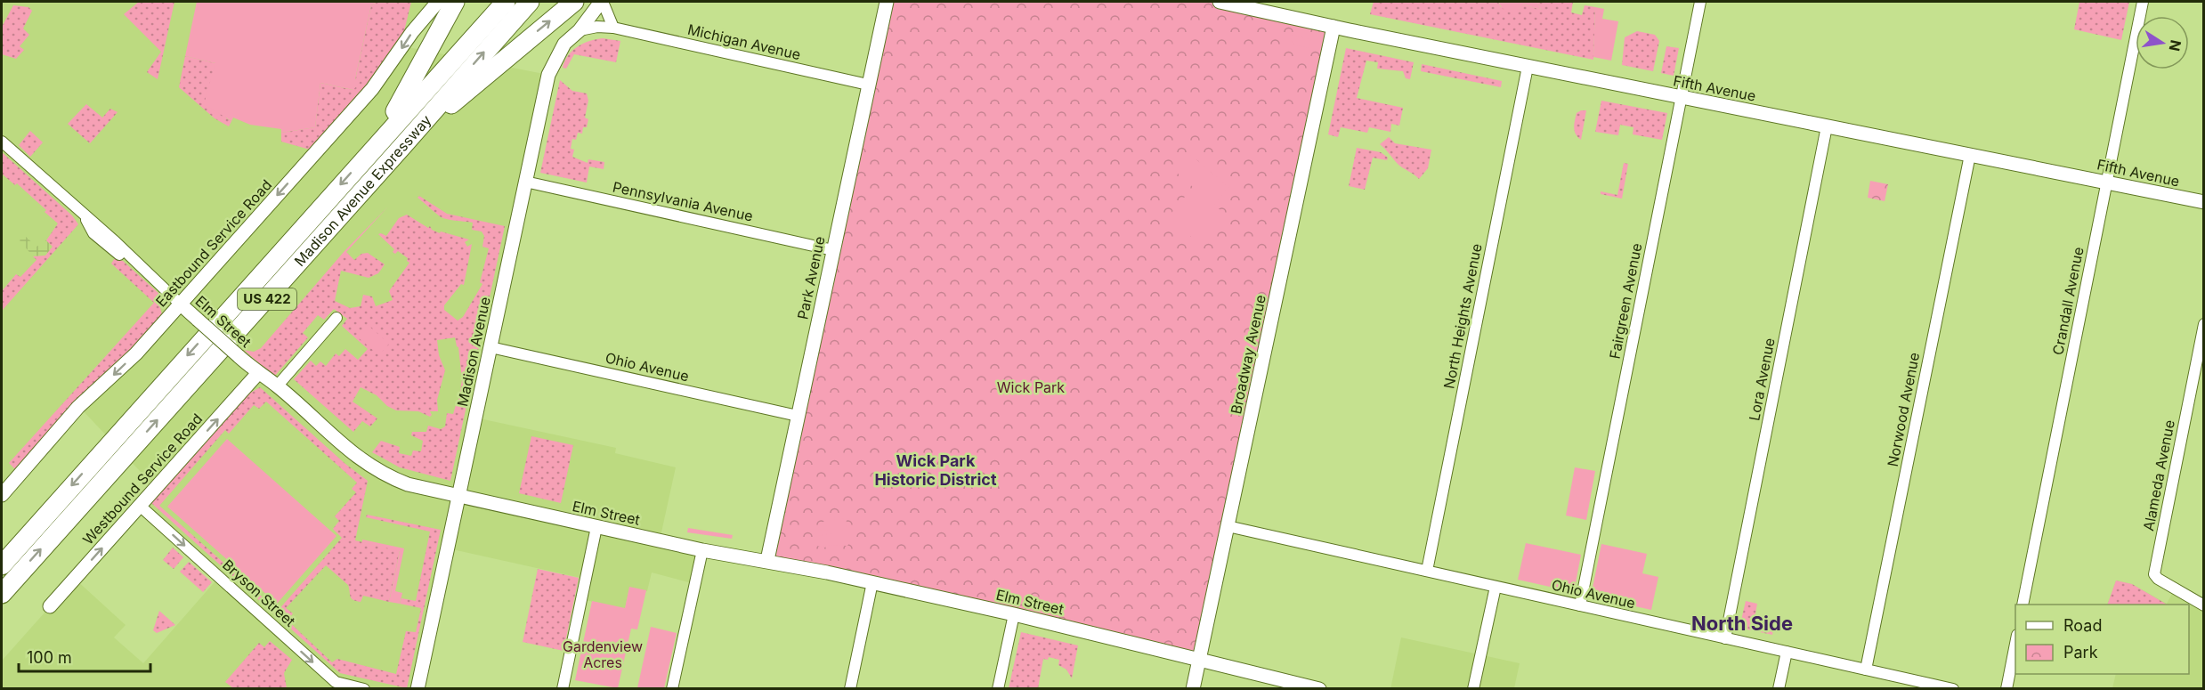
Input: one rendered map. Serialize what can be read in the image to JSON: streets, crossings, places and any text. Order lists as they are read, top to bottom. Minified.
{"streets":{"highway":["Madison Avenue Expressway","US 422"],"street":["Michigan Avenue","Fifth Avenue","Pennsylvania Avenue","Eastbound Service Road","Park Avenue","Fairgreen Avenue","Crandall Avenue","North Heights Avenue","Elm Street","Madison Avenue","Broadway Avenue","Ohio Avenue","Lora Avenue","Norwood Avenue","Alameda Avenue","Westbound Service Road","Bryson Street"]},"crossings":[["Michigan Avenue","Park Avenue"],["Michigan Avenue","Madison Avenue"],["Fifth Avenue","Fairgreen Avenue"],["Fifth Avenue","Crandall Avenue"],["Fifth Avenue","North Heights Avenue"],["Fifth Avenue","Broadway Avenue"],["Fifth Avenue","Lora Avenue"],["Fifth Avenue","Norwood Avenue"],["Pennsylvania Avenue","Park Avenue"],["Pennsylvania Avenue","Madison Avenue"],["Eastbound Service Road","Elm Street"],["Park Avenue","Elm Street"],["Park Avenue","Ohio Avenue"],["Fairgreen Avenue","Ohio Avenue"],["North Heights Avenue","Ohio Avenue"],["Elm Street","Madison Avenue"],["Elm Street","Broadway Avenue"],["Elm Street","Westbound Service Road"],["Madison Avenue","Ohio Avenue"],["Broadway Avenue","Ohio Avenue"],["Ohio Avenue","Lora Avenue"],["Ohio Avenue","Norwood Avenue"],["Westbound Service Road","Bryson Street"]],"one_way":["Eastbound Service Road","Westbound Service Road","Bryson Street"],"districts":["Wick Park Historic District","North Side"],"parks":["Wick Park","Gardenview Acres"],"legend":["Road","Park"],"scale_bar":"100 m","north":"right"}
